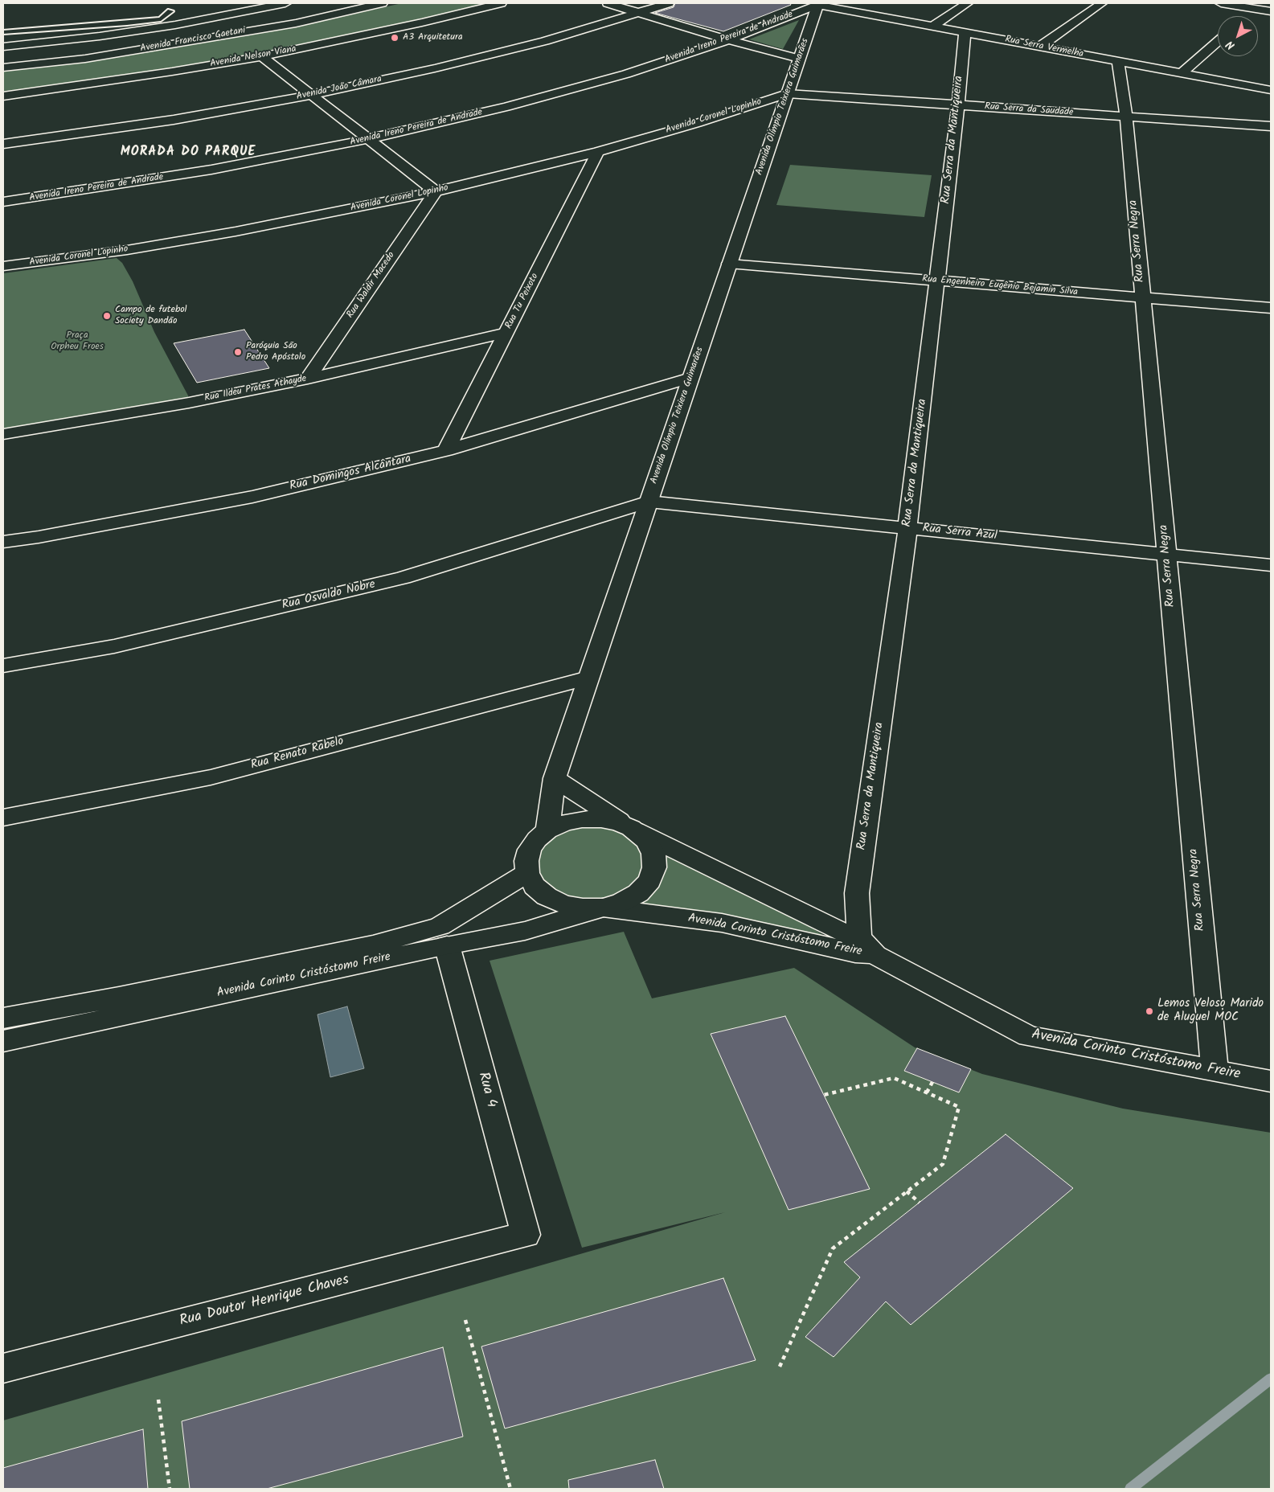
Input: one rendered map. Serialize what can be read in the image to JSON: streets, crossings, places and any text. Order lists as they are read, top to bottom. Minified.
{"streets":{"street":["Avenida Ireno Pereira de Andrade","Avenida Francisco Gaetani","Rua Serra Vermelha","Avenida Nelson Viana","Avenida João Câmara","Avenida Olímpio Teixiera Guimarães","Rua Serra da Saudade","Avenida Coronel Lopinho","Rua Serra da Mantiqueira","Rua Serra Negra","Rua Waldir Macedo","Rua Engenheiro Eugênio Bejamin Silva","Rua Tu Peixoto","Rua Ildeu Prates Athayde","Rua Domingos Alcântara","Rua Serra Azul","Rua Osvaldo Nobre","Rua Renato Rabelo","Avenida Corinto Cristóstomo Freire","Rua 4","Rua Doutor Henrique Chaves"]},"crossings":[["Avenida Ireno Pereira de Andrade","Rua Serra Vermelha"],["Avenida Ireno Pereira de Andrade","Avenida Olímpio Teixiera Guimarães"],["Rua Serra Vermelha","Avenida Olímpio Teixiera Guimarães"],["Rua Serra Vermelha","Rua Serra da Mantiqueira"],["Rua Serra Vermelha","Rua Serra Negra"],["Avenida Olímpio Teixiera Guimarães","Rua Serra da Saudade"],["Avenida Olímpio Teixiera Guimarães","Avenida Coronel Lopinho"],["Avenida Olímpio Teixiera Guimarães","Rua Engenheiro Eugênio Bejamin Silva"],["Avenida Olímpio Teixiera Guimarães","Rua Domingos Alcântara"],["Avenida Olímpio Teixiera Guimarães","Rua Serra Azul"],["Avenida Olímpio Teixiera Guimarães","Rua Osvaldo Nobre"],["Avenida Olímpio Teixiera Guimarães","Rua Renato Rabelo"],["Avenida Olímpio Teixiera Guimarães","Avenida Corinto Cristóstomo Freire"],["Rua Serra da Saudade","Avenida Coronel Lopinho"],["Rua Serra da Saudade","Rua Serra da Mantiqueira"],["Rua Serra da Saudade","Rua Serra Negra"],["Avenida Coronel Lopinho","Rua Waldir Macedo"],["Avenida Coronel Lopinho","Rua Tu Peixoto"],["Rua Serra da Mantiqueira","Rua Engenheiro Eugênio Bejamin Silva"],["Rua Serra da Mantiqueira","Rua Serra Azul"],["Rua Serra da Mantiqueira","Avenida Corinto Cristóstomo Freire"],["Rua Serra Negra","Rua Engenheiro Eugênio Bejamin Silva"],["Rua Serra Negra","Rua Serra Azul"],["Rua Serra Negra","Avenida Corinto Cristóstomo Freire"],["Rua Waldir Macedo","Rua Ildeu Prates Athayde"],["Rua Tu Peixoto","Rua Ildeu Prates Athayde"],["Rua Tu Peixoto","Rua Domingos Alcântara"],["Rua Serra Azul","Rua Osvaldo Nobre"],["Avenida Corinto Cristóstomo Freire","Rua 4"],["Rua 4","Rua Doutor Henrique Chaves"]],"districts":["MORADA DO PARQUE"],"parks":["Praça Orpheu Froes"],"places":["A3 Arquitetura","Campo de futebol Society Dandão","Paróquia São Pedro Apóstolo","Lemos Veloso Marido de Aluguel MOC"],"north":"bottom left"}
